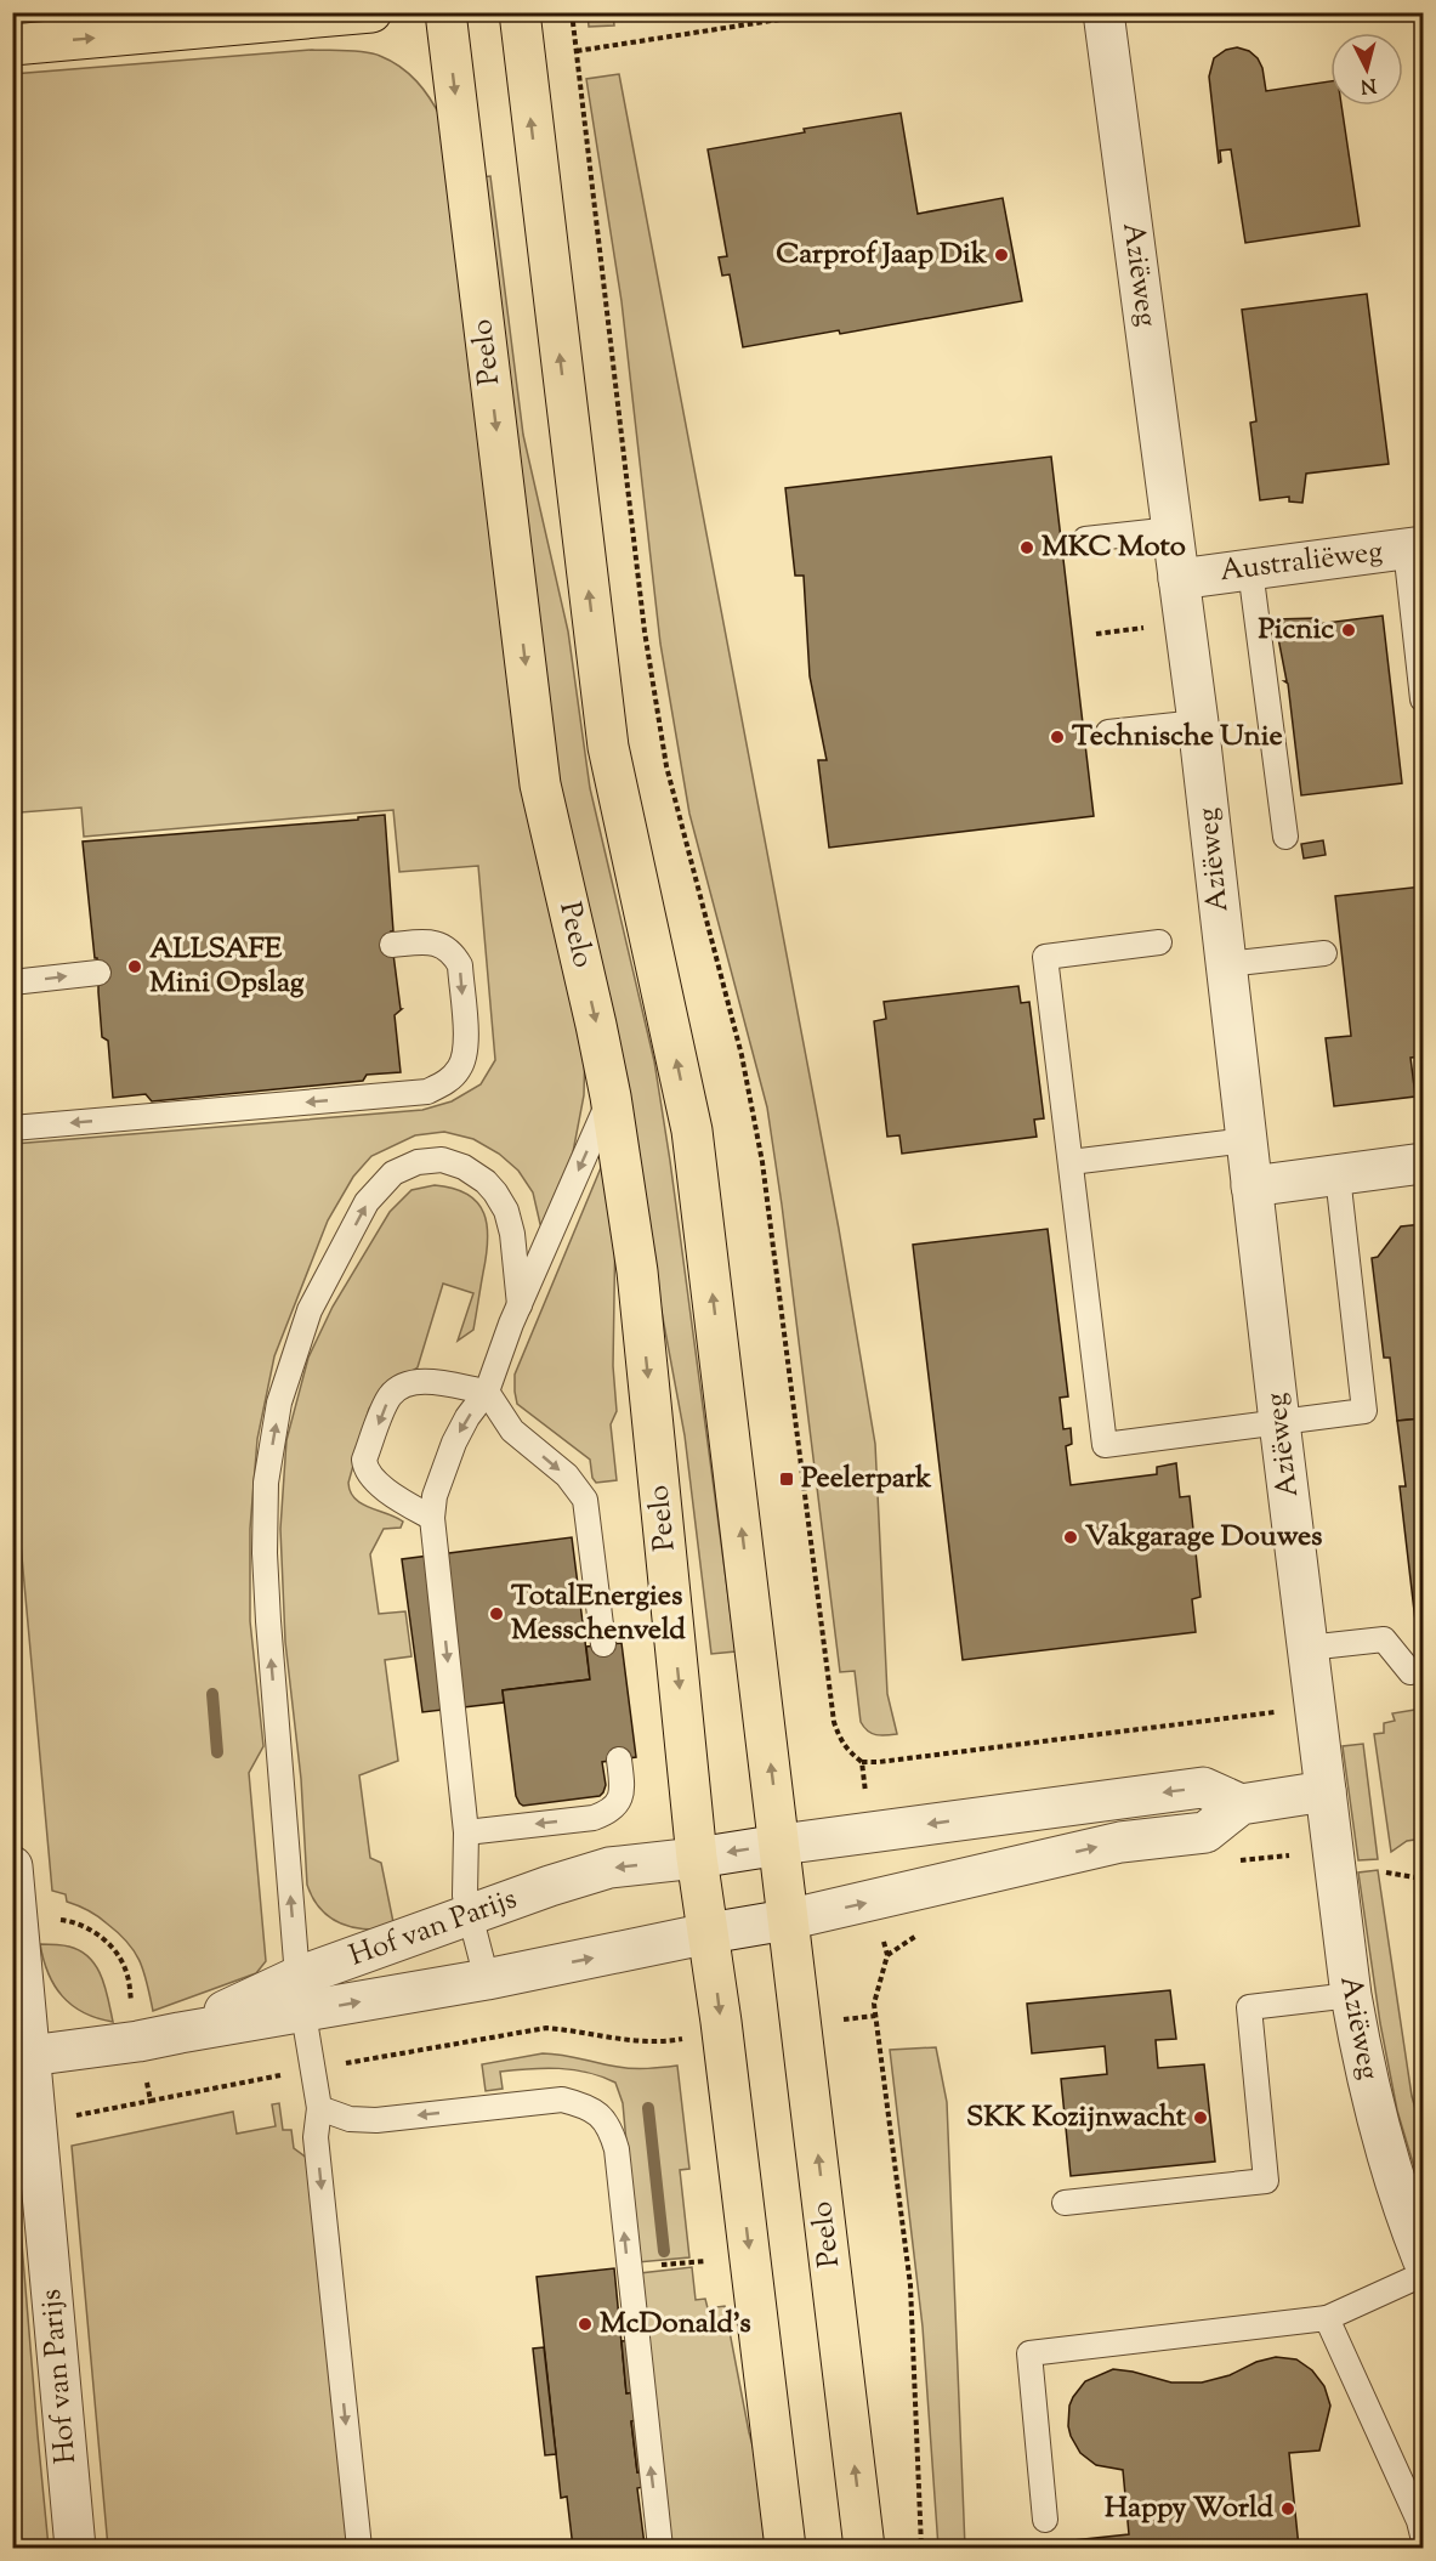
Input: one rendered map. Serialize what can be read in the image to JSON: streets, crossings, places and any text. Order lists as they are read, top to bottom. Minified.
{"streets":{"main road":["Peelo"],"street":["Aziëweg","Australiëweg","Hof van Parijs"]},"crossings":[["Aziëweg","Australiëweg"],["Peelo","Hof van Parijs"]],"places":{"other":["Carprof Jaap Dik","MKC Moto","Picnic","Technische Unie","ALLSAFE Mini Opslag","Vakgarage Douwes","TotalEnergies Messchenveld","SKK Kozijnwacht","McDonald's","Happy World"],"transit":["Peelerpark"]},"north":"bottom"}
